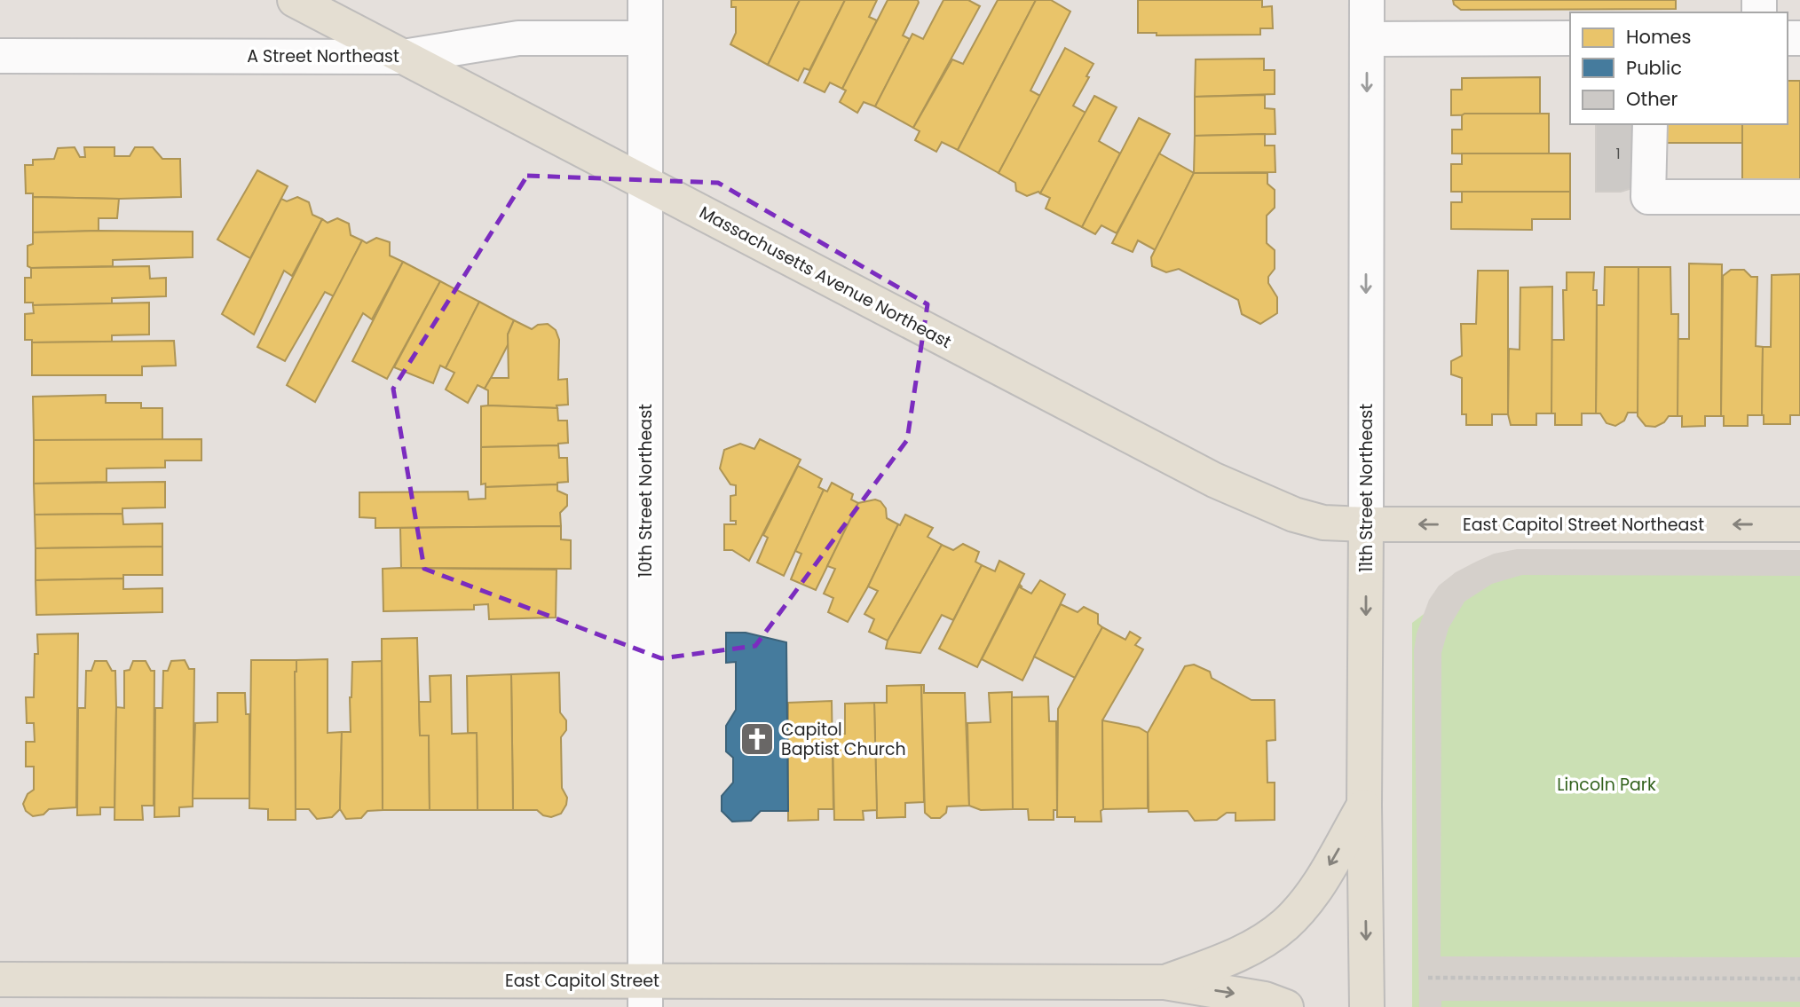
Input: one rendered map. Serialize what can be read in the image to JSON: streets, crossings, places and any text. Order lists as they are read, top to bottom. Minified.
{"streets":{"main road":["Massachusetts Avenue Northeast","11th Street Northeast","East Capitol Street Northeast","East Capitol Street"],"street":["A Street Northeast","10th Street Northeast"]},"crossings":[["A Street Northeast","Massachusetts Avenue Northeast"],["A Street Northeast","10th Street Northeast"],["Massachusetts Avenue Northeast","11th Street Northeast"],["Massachusetts Avenue Northeast","10th Street Northeast"],["Massachusetts Avenue Northeast","East Capitol Street Northeast"],["11th Street Northeast","East Capitol Street Northeast"],["10th Street Northeast","East Capitol Street"]],"one_way":["11th Street Northeast","East Capitol Street Northeast"],"parks":["Lincoln Park"],"places":{"church":["Capitol Baptist Church"]},"house_numbers":["1"],"legend":["Homes","Public","Other"]}
